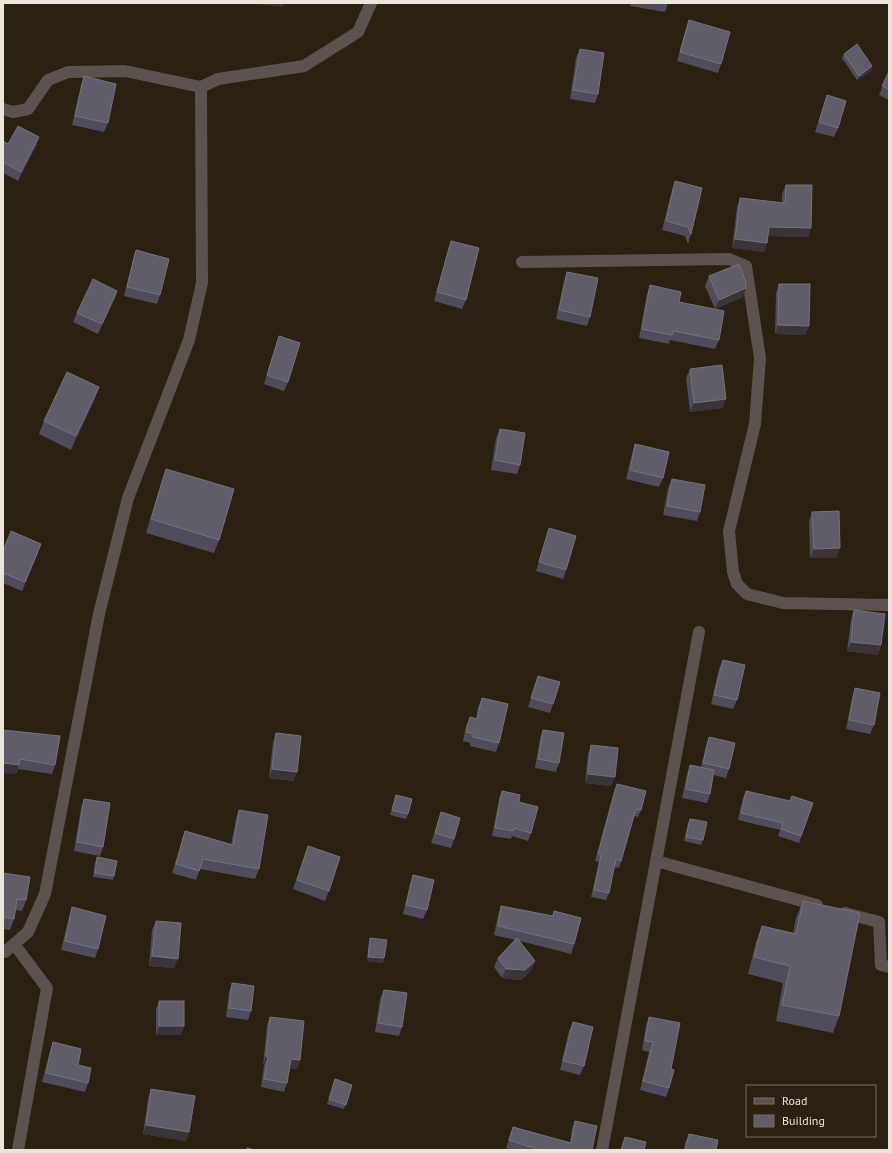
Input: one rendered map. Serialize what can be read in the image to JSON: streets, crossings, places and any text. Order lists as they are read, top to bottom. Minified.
{"legend":["Road","Building"]}
